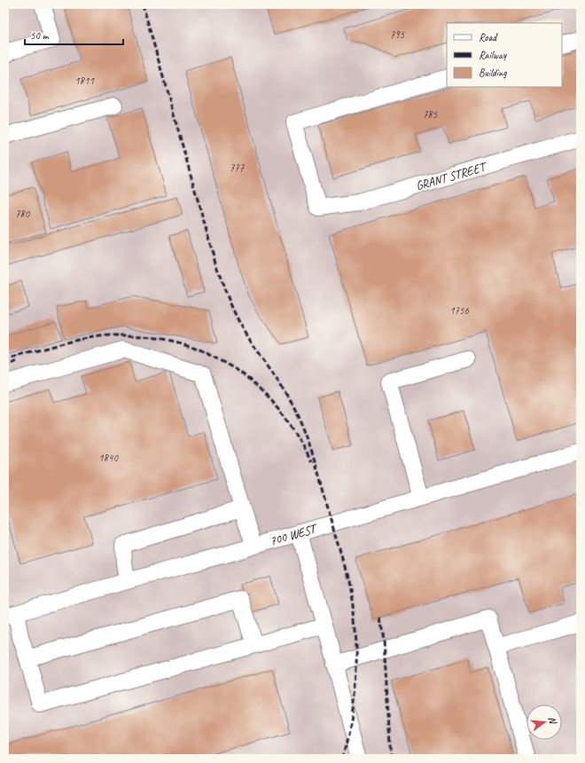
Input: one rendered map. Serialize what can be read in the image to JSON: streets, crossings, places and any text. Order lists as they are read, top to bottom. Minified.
{"streets":{"street":["GRANT STREET","700 WEST"]},"house_numbers":["795","1811","785","777","780","1756","1840"],"legend":["Road","Railway","Building"],"scale_bar":"50 m","north":"right"}
